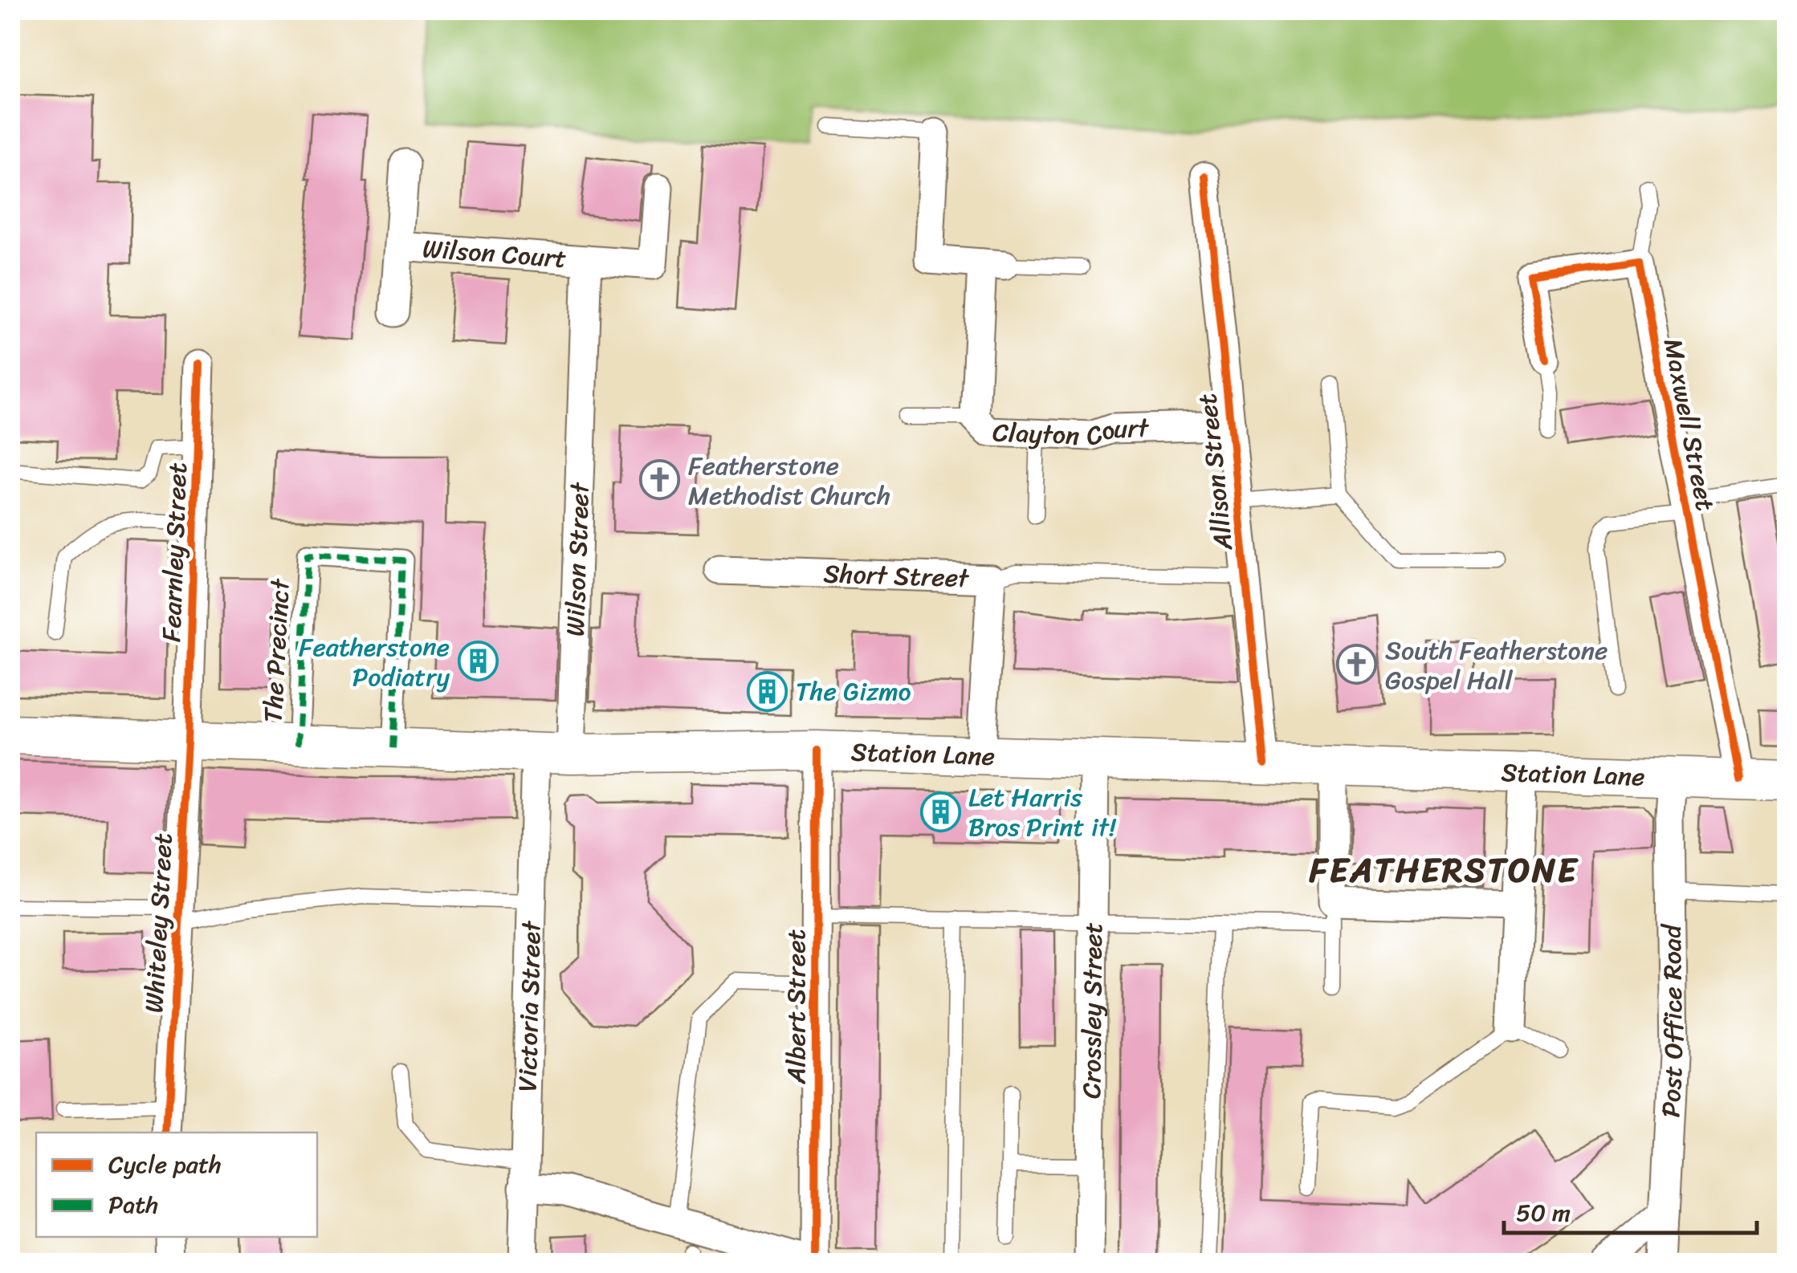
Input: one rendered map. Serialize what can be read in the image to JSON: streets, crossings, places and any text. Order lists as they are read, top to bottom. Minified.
{"streets":{"main road":["Station Lane"],"street":["Wilson Court","Maxwell Street","Clayton Court","Allison Street","Fearnley Street","Wilson Street","Short Street","The Precinct","Whiteley Street","Albert Street","Victoria Street","Crossley Street","Post Office Road"]},"crossings":[["Wilson Court","Wilson Street"],["Maxwell Street","Station Lane"],["Clayton Court","Allison Street"],["Allison Street","Station Lane"],["Fearnley Street","Station Lane"],["Fearnley Street","Whiteley Street"],["Wilson Street","Station Lane"],["Wilson Street","Victoria Street"],["Short Street","Station Lane"],["The Precinct","Station Lane"],["Station Lane","Whiteley Street"],["Station Lane","Albert Street"],["Station Lane","Victoria Street"],["Station Lane","Crossley Street"],["Station Lane","Post Office Road"]],"districts":["FEATHERSTONE"],"places":{"church":["Featherstone Methodist Church","South Featherstone Gospel Hall"],"building":["Featherstone Podiatry","The Gizmo","Let Harris Bros Print it!"]},"legend":["Cycle path","Path"],"scale_bar":"50 m"}
